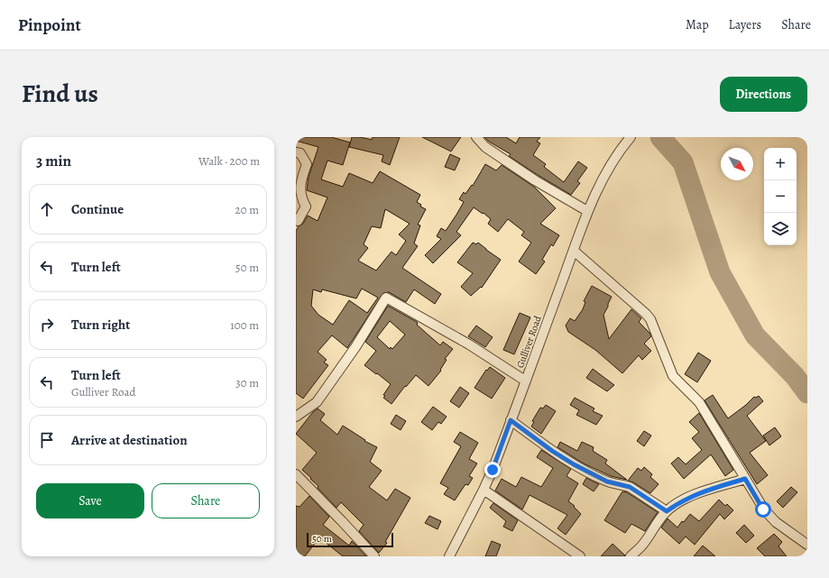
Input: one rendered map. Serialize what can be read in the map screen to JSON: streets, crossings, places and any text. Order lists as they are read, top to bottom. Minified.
{"streets":{"street":["Gulliver Road"]},"scale_bar":"50 m","north":"bottom right","page":{"header":"Pinpoint","nav":["Map","Layers","Share"],"title":"Find us","buttons":["Directions",["Save","Share"]],"heading":["3 min","Walk · 200 m"],"map_buttons":["+","−"],"list":[["Continue","20 m"],["Turn left","50 m"],["Turn right","100 m"],["Turn left","Gulliver Road","30 m"],"Arrive at destination"],"scale":"50 m"}}
